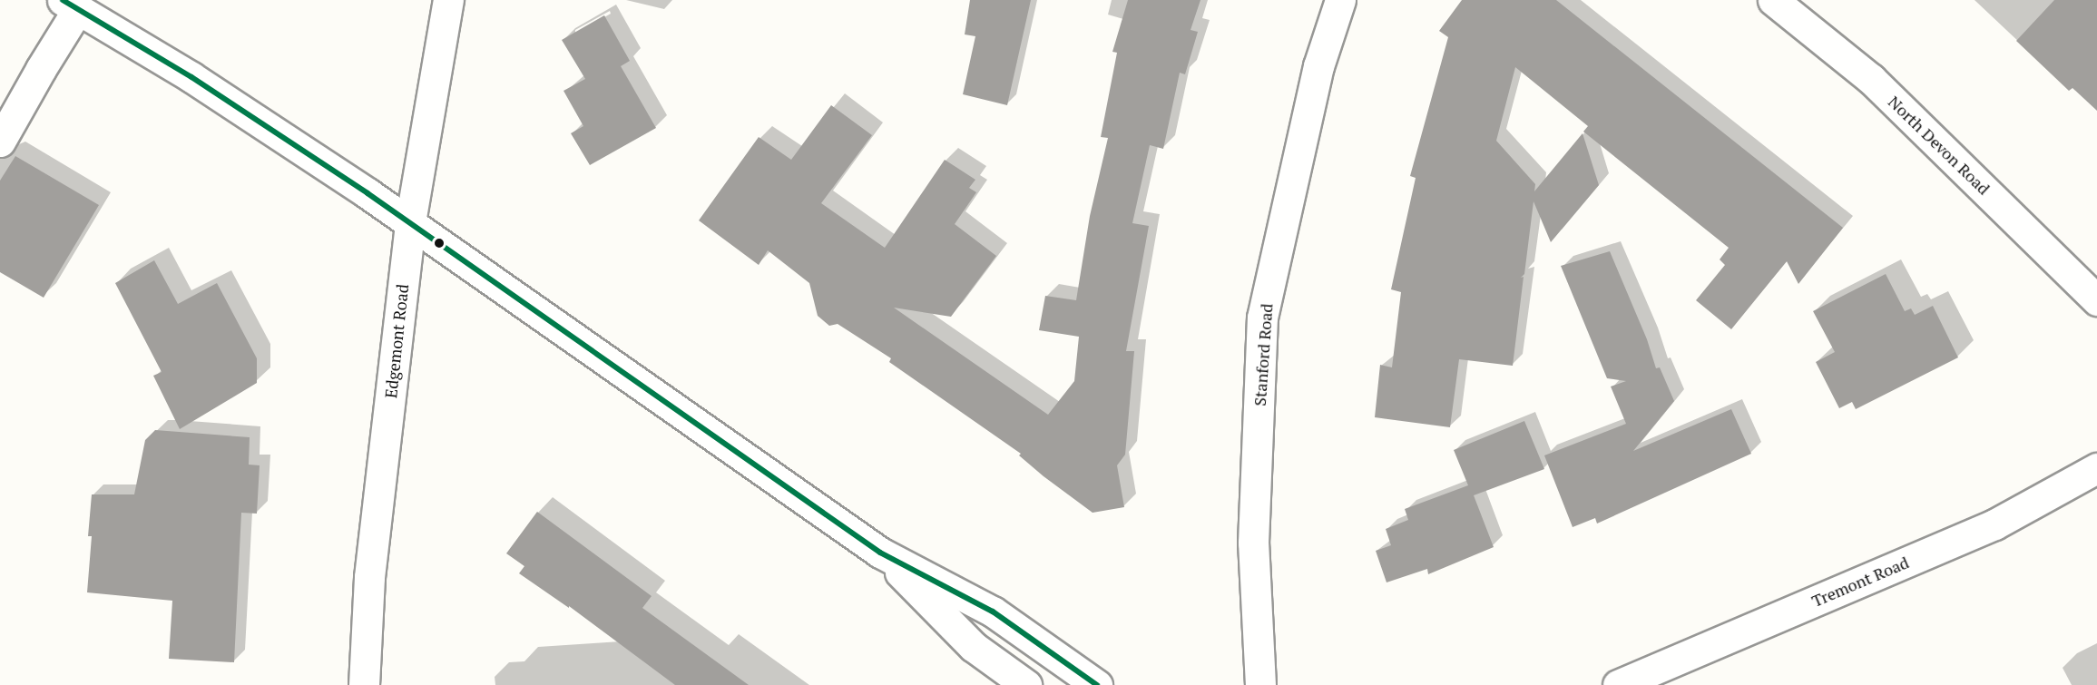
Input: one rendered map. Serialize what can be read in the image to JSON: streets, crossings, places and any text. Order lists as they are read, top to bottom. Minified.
{"streets":{"street":["North Devon Road","Edgemont Road","Stanford Road","Tremont Road"]}}
